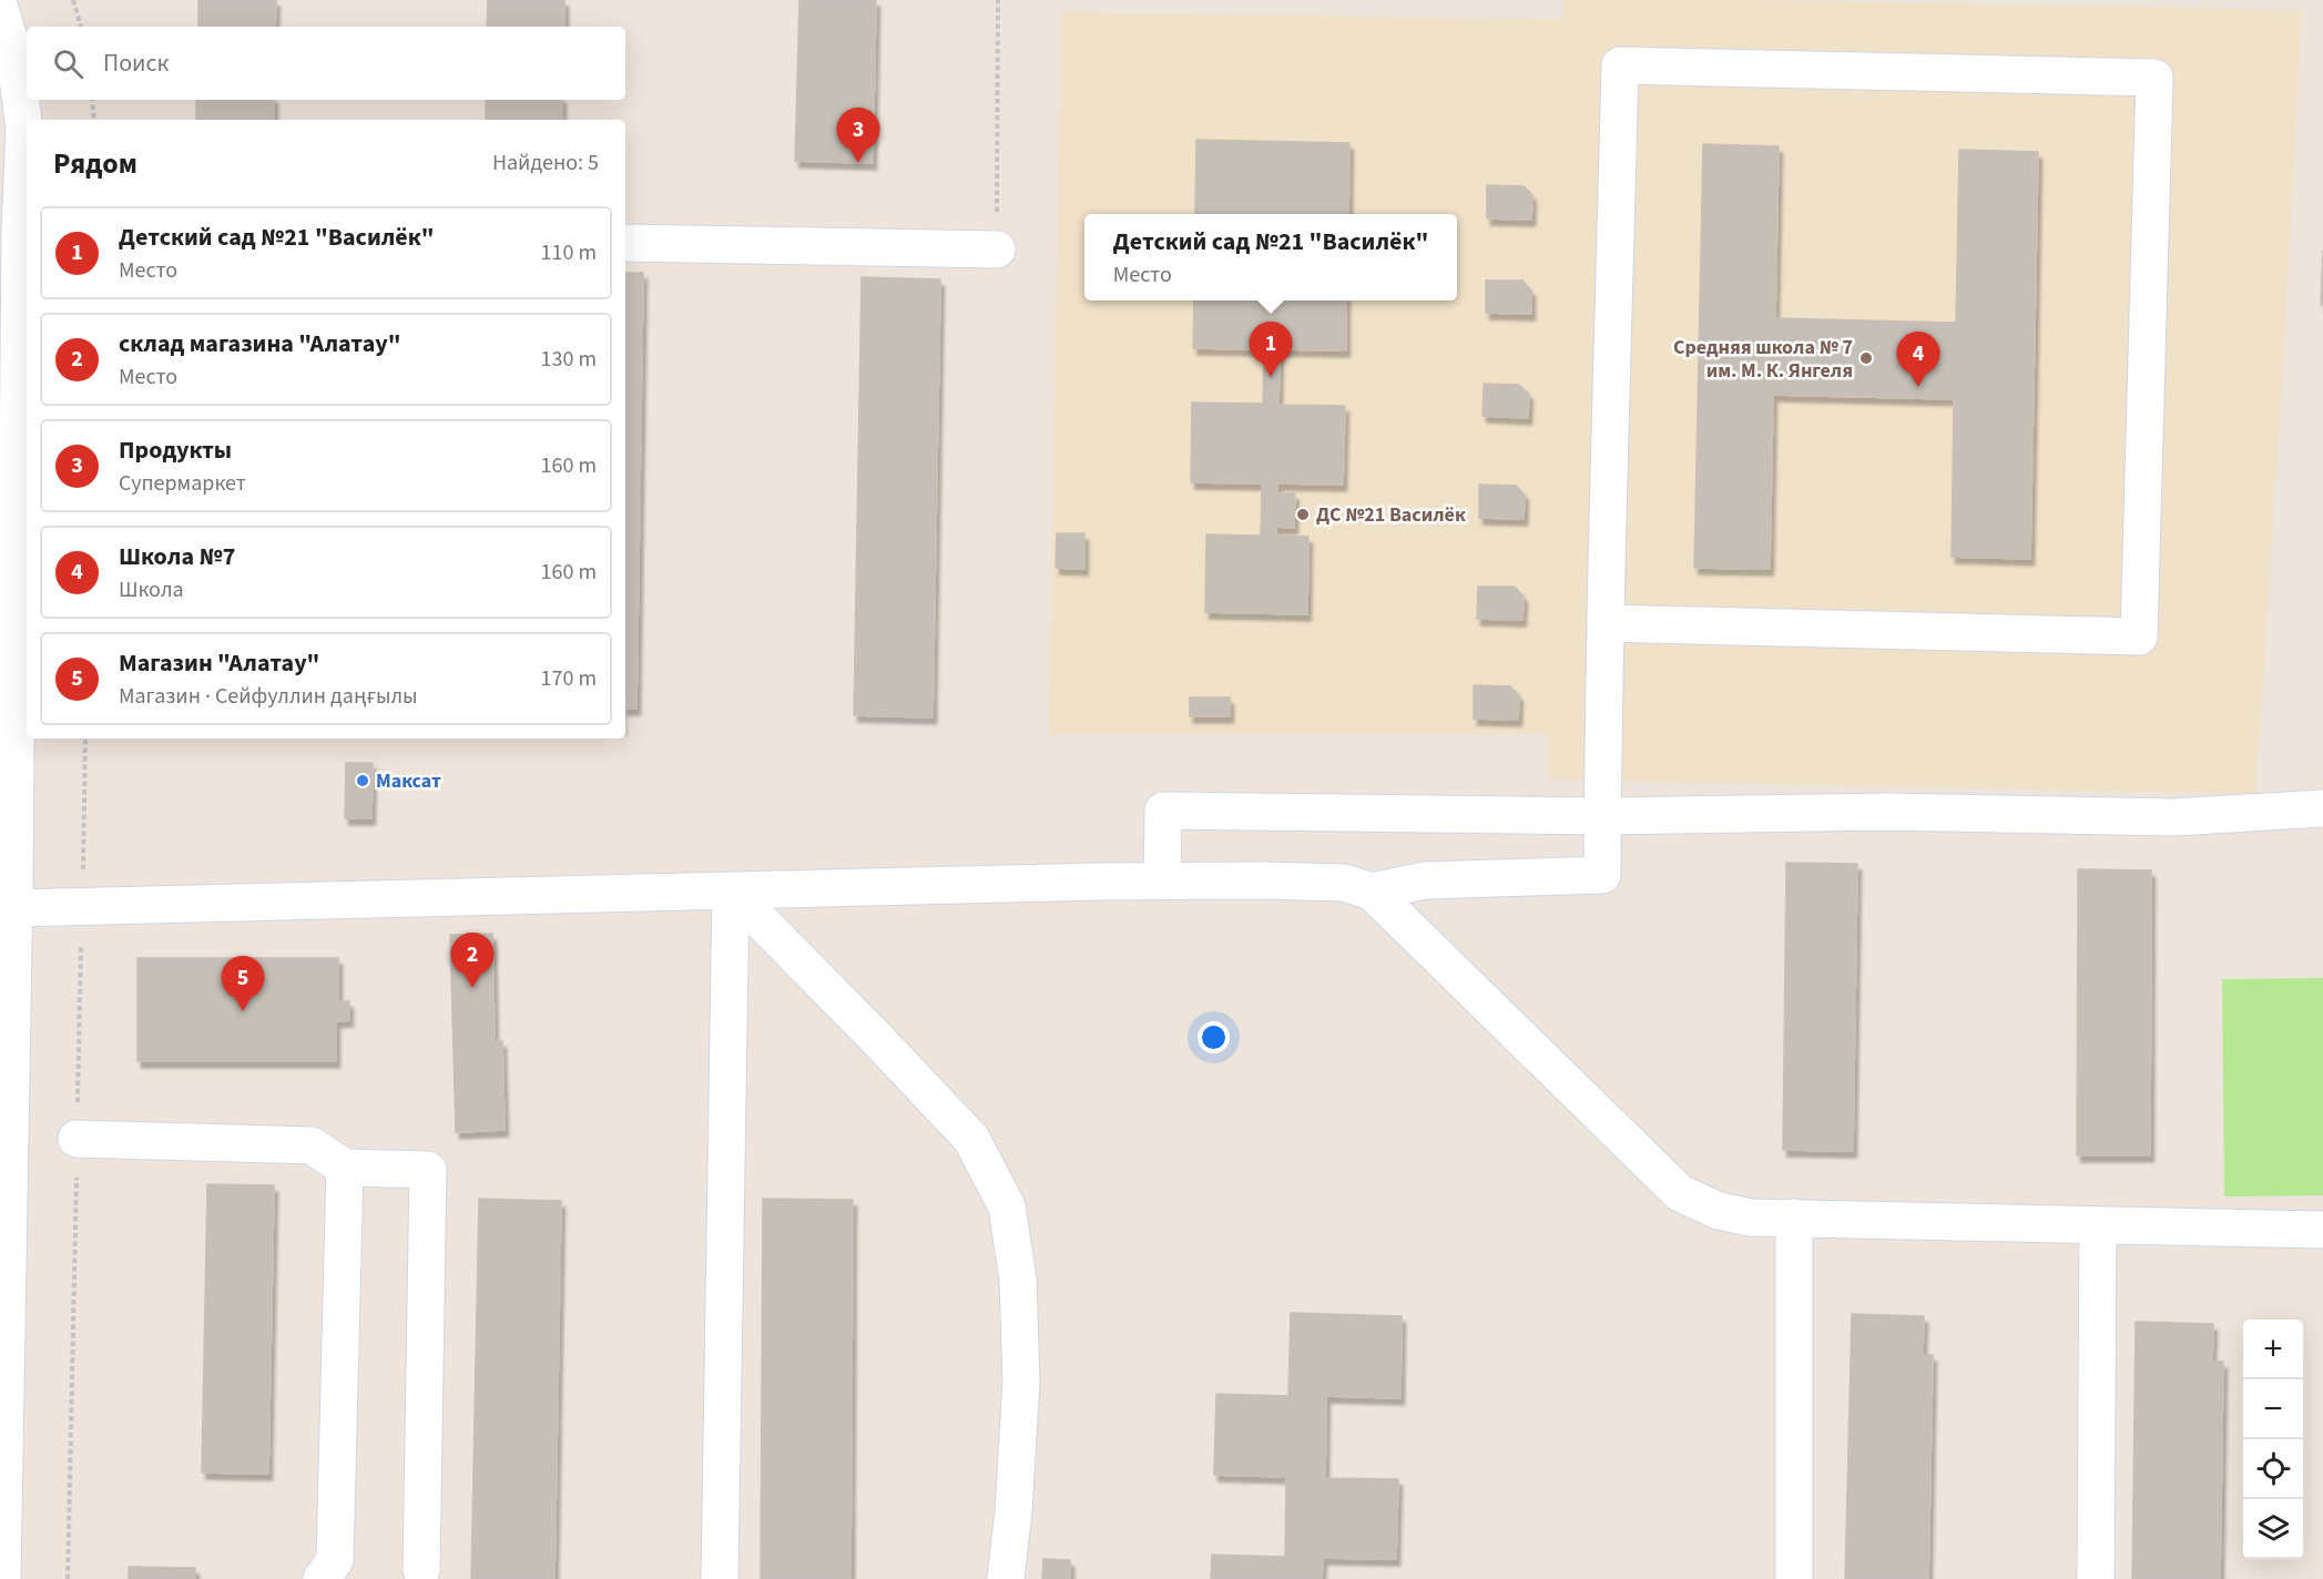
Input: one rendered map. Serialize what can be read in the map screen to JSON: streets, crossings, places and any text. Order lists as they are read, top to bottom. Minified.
{"places":["Средняя школа № 7 им. М. К. Янгеля","ДС №21 Василёк","Максат"],"page":{"search":"Поиск","pins":["3","1","4","2","5"],"heading":["Рядом","Найдено: 5"],"list":[{"mark":"1","name":"Детский сад №21 \"Василёк\"","note":"Место","value":"110 m"},{"mark":"2","name":"склад магазина \"Алатау\"","note":"Место","value":"130 m"},{"mark":"3","name":"Продукты","note":"Супермаркет","value":"160 m"},{"mark":"4","name":"Школа №7","note":"Школа","value":"160 m"},{"mark":"5","name":"Магазин \"Алатау\"","note":"Магазин · Сейфуллин даңғылы","value":"170 m"}],"popup":["Детский сад №21 \"Василёк\"","Место"],"map_buttons":["+","−"]}}
